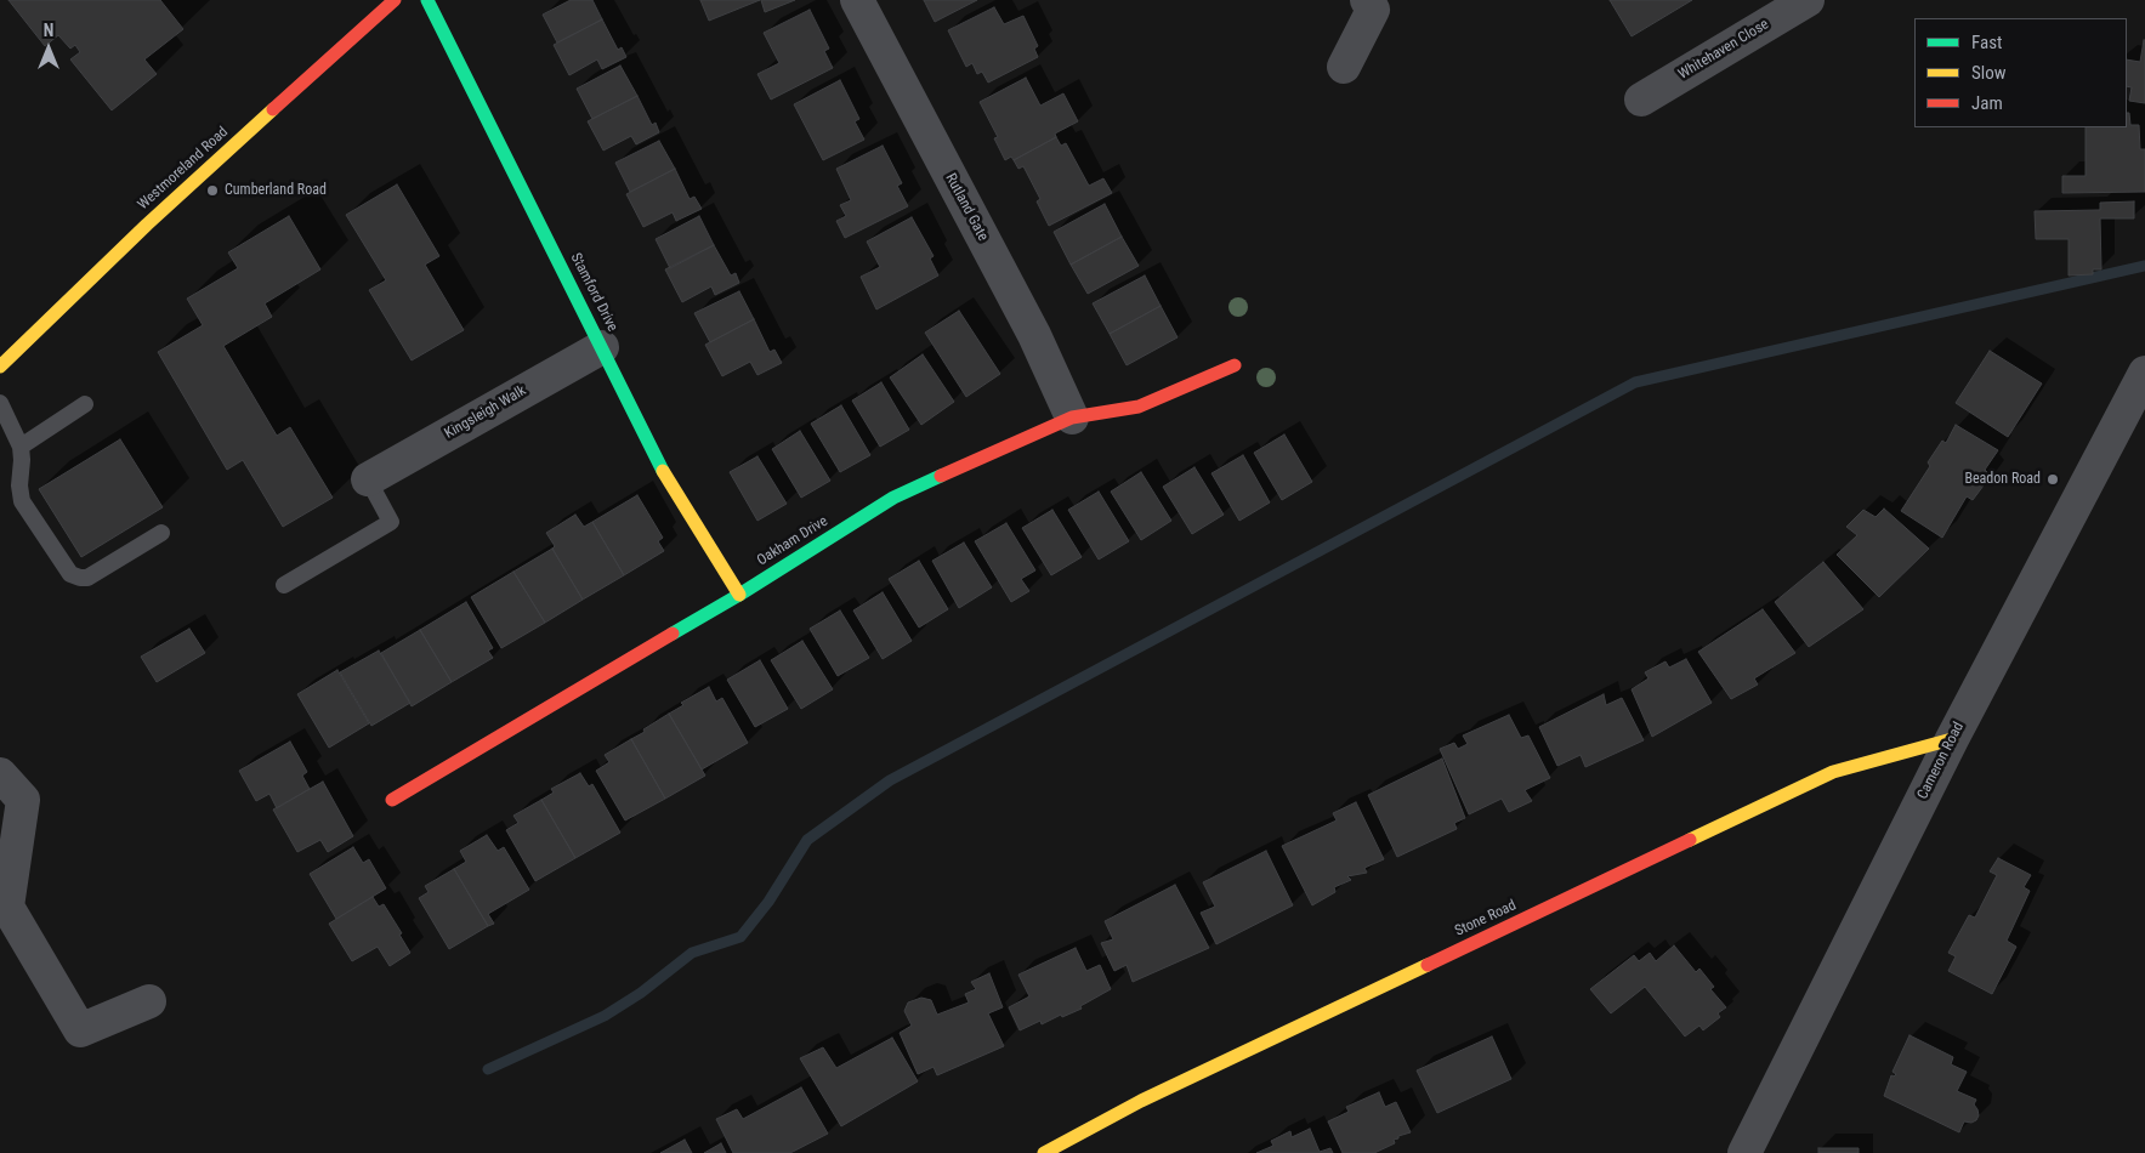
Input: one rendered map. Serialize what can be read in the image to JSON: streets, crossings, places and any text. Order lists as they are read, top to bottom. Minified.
{"streets":{"street":["Whitehaven Close","Westmoreland Road","Rutland Gate","Stamford Drive","Kingsleigh Walk","Oakham Drive","Cameron Road","Stone Road"]},"crossings":[["Rutland Gate","Oakham Drive"],["Stamford Drive","Kingsleigh Walk"],["Stamford Drive","Oakham Drive"],["Cameron Road","Stone Road"]],"places":["Cumberland Road","Beadon Road"],"legend":["Fast","Slow","Jam"],"north":"top"}
